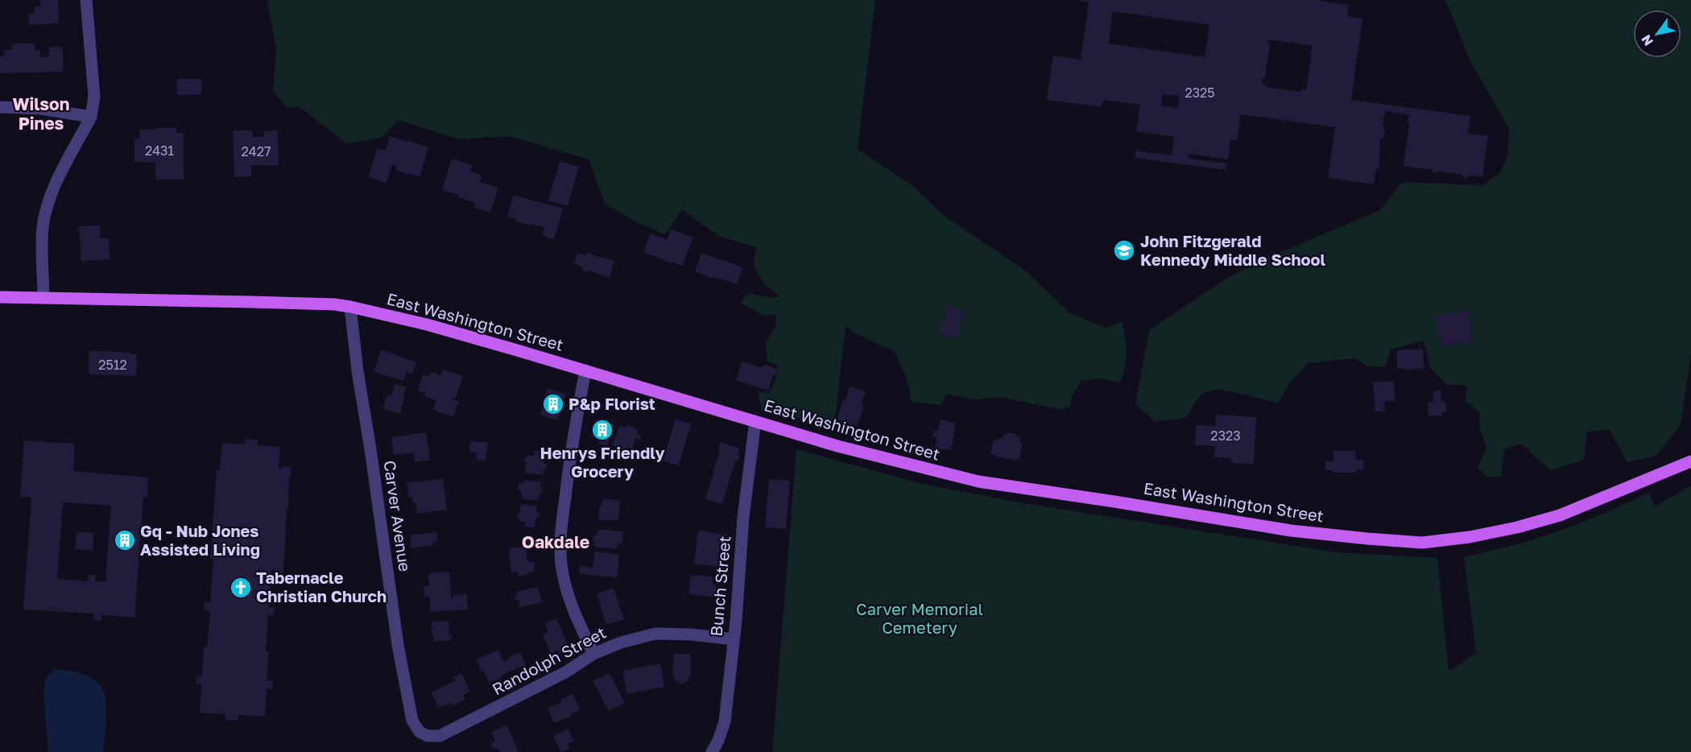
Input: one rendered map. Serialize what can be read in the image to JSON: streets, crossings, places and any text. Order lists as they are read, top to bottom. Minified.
{"streets":{"main road":["East Washington Street"],"street":["Carver Avenue","Bunch Street","Randolph Street"]},"crossings":[["East Washington Street","Carver Avenue"],["East Washington Street","Bunch Street"],["Carver Avenue","Randolph Street"],["Bunch Street","Randolph Street"]],"districts":["Wilson Pines","Oakdale"],"parks":["Carver Memorial Cemetery"],"places":{"school or university":["John Fitzgerald Kennedy Middle School"],"building":["P&p Florist","Henrys Friendly Grocery","Gq - Nub Jones Assisted Living"],"church":["Tabernacle Christian Church"]},"house_numbers":["2325","2431","2427","2512","2323"],"north":"bottom left"}
